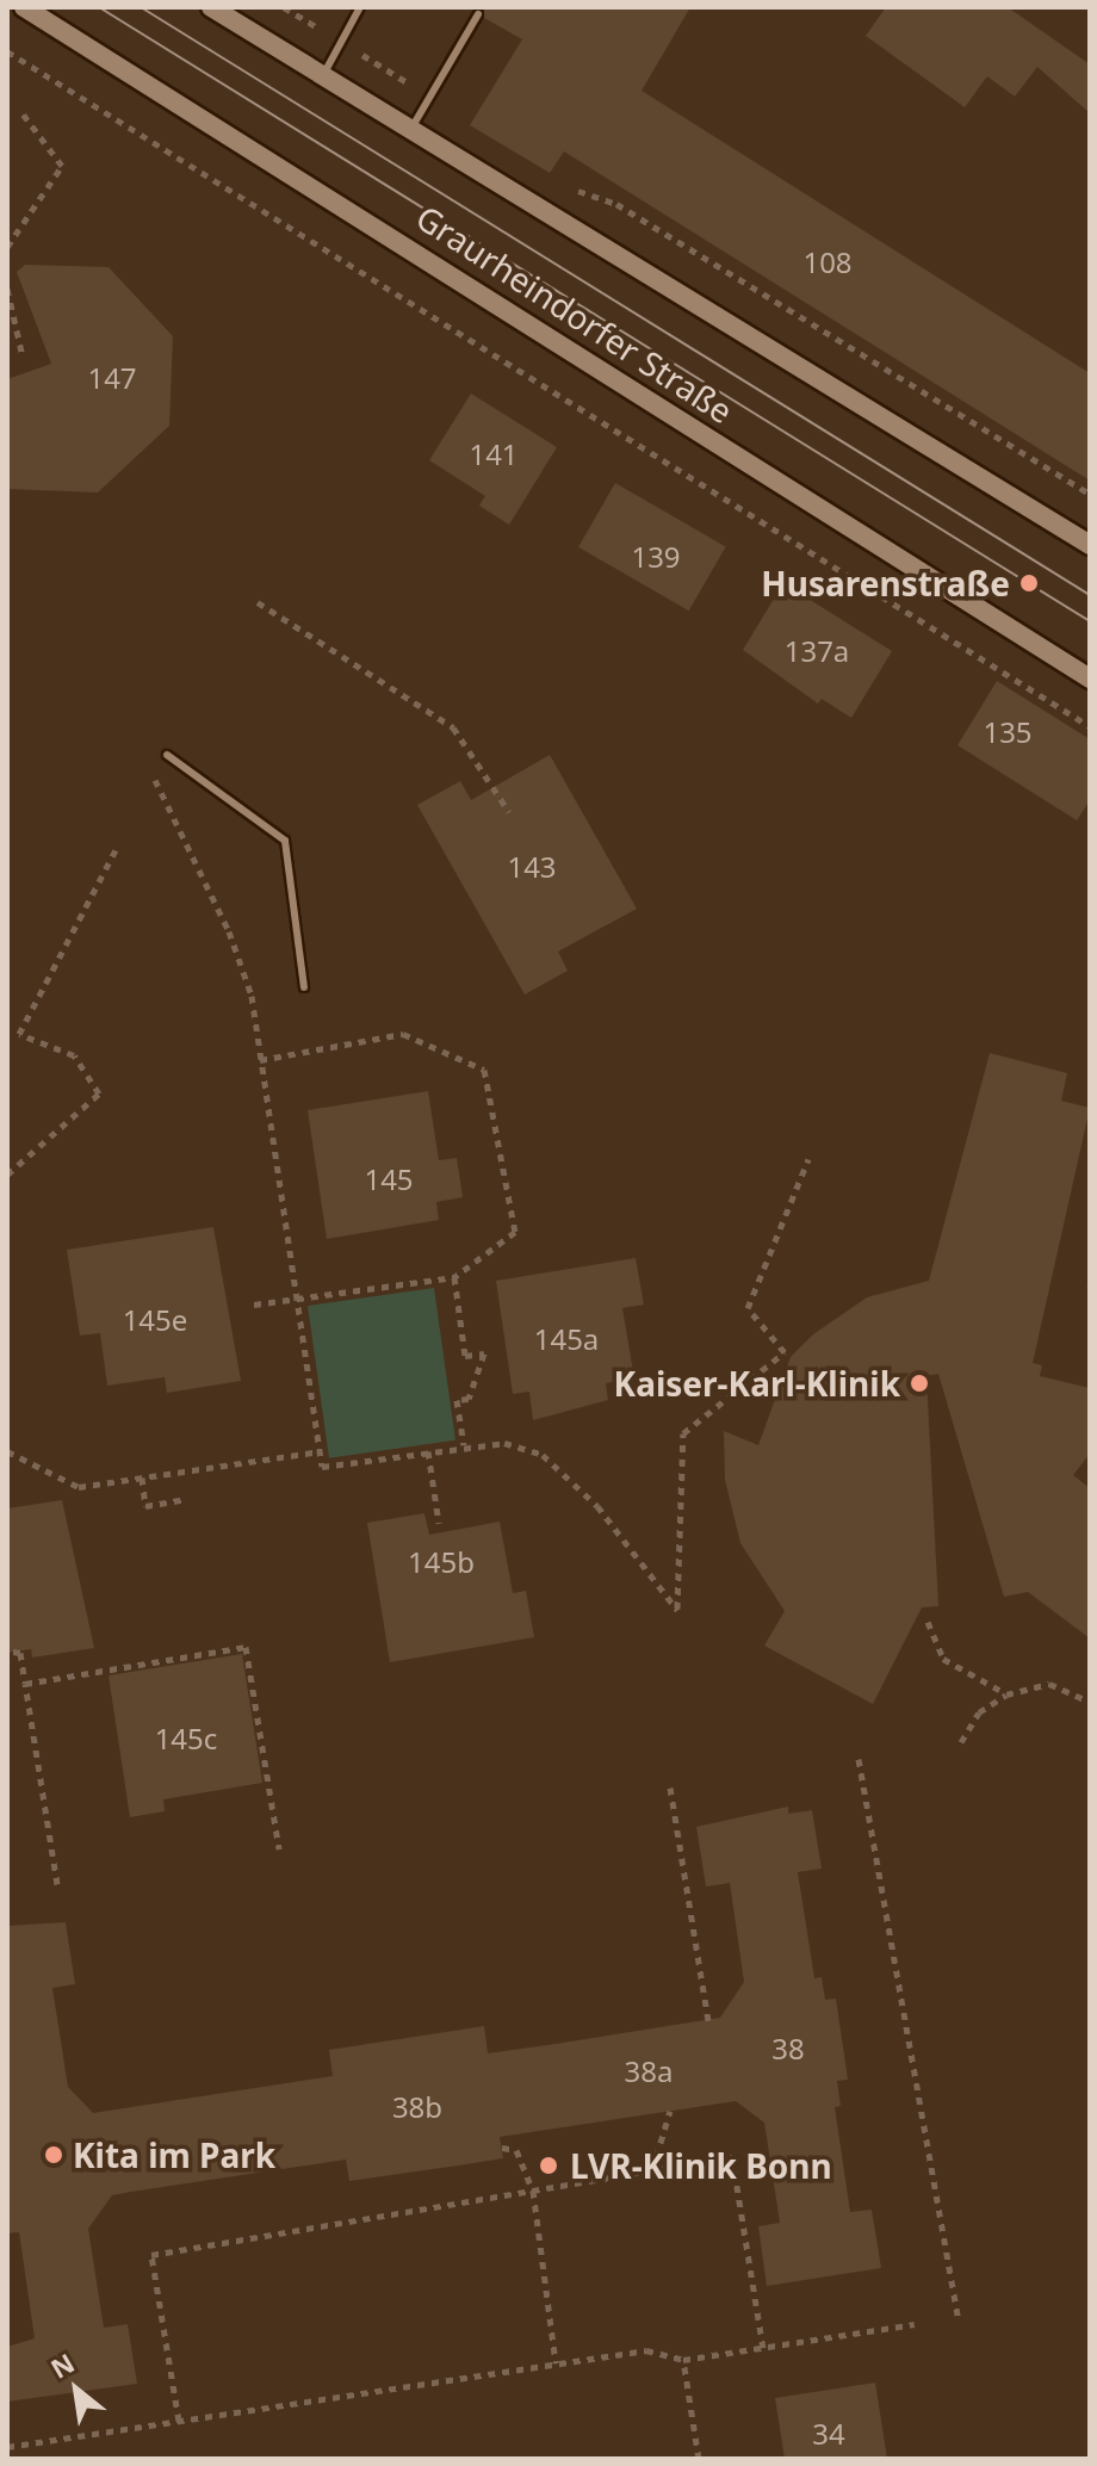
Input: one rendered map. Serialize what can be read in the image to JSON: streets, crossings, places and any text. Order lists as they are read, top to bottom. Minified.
{"streets":{"main road":["Graurheindorfer Straße"]},"places":["Husarenstraße","Kaiser-Karl-Klinik","Kita im Park","LVR-Klinik Bonn"],"house_numbers":["108","147","141","139","137a","135","143","145","145e","145a","145b","145c","38","38a","38b","34"],"north":"top left"}
